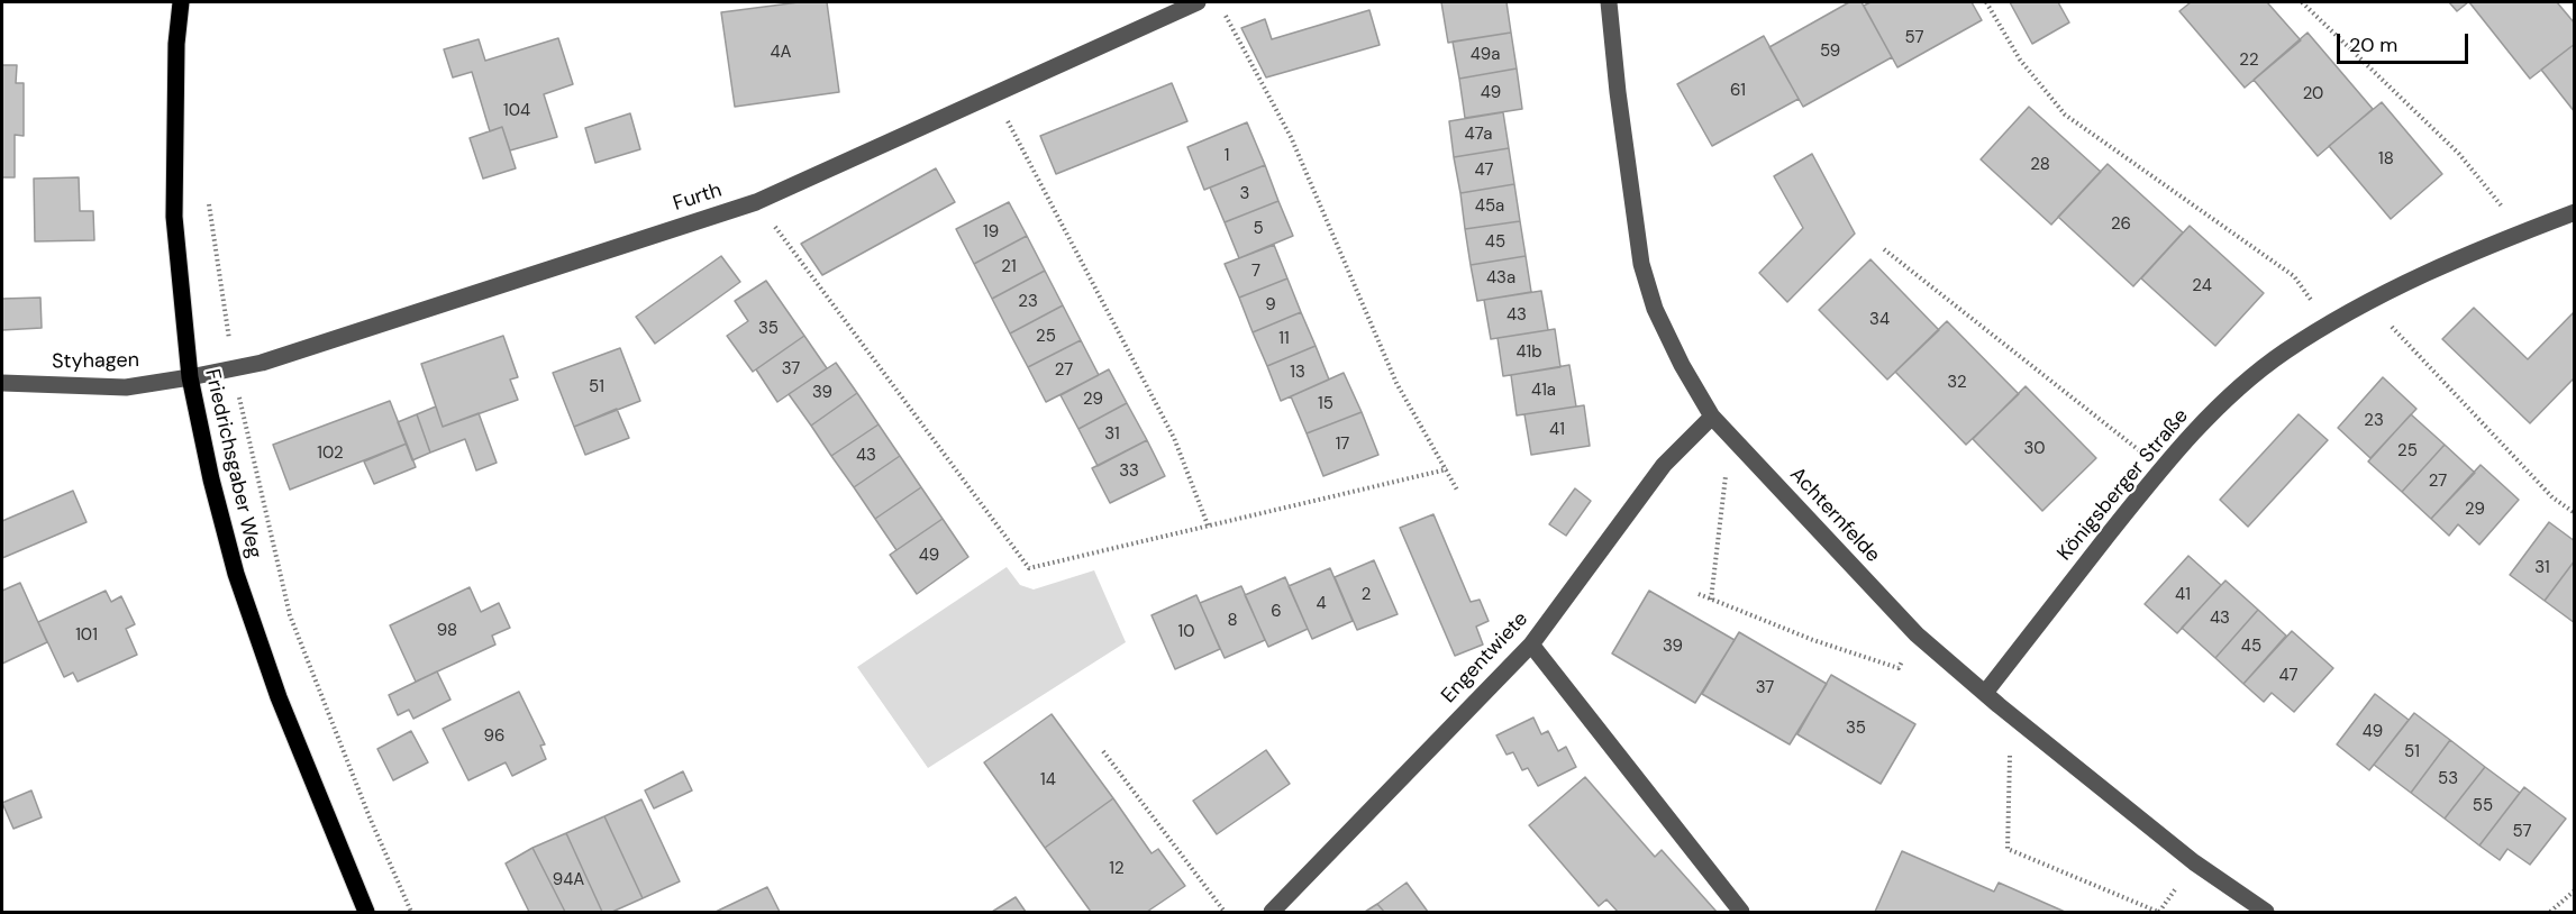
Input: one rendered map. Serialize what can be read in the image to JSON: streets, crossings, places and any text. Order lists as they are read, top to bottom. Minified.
{"streets":{"main road":["Friedrichsgaber Weg"],"street":["Furth","Styhagen","Königsberger Straße","Achternfelde","Engentwiete"]},"crossings":[["Furth","Styhagen"],["Furth","Friedrichsgaber Weg"],["Styhagen","Friedrichsgaber Weg"],["Königsberger Straße","Achternfelde"],["Achternfelde","Engentwiete"]],"house_numbers":["57","59","4A","49a","22","61","49","20","104","47a","1","18","28","47","3","45a","26","5","19","45","21","7","43a","24","23","9","43","34","35","25","11","41b","37","27","13","32","51","41a","39","29","15","23","41","31","17","30","25","102","43","33","27","29","49","31","2","41","4","6","43","8","98","10","101","39","45","47","37","35","49","96","51","53","14","55","57","12","94A"],"scale_bar":"20 m"}
